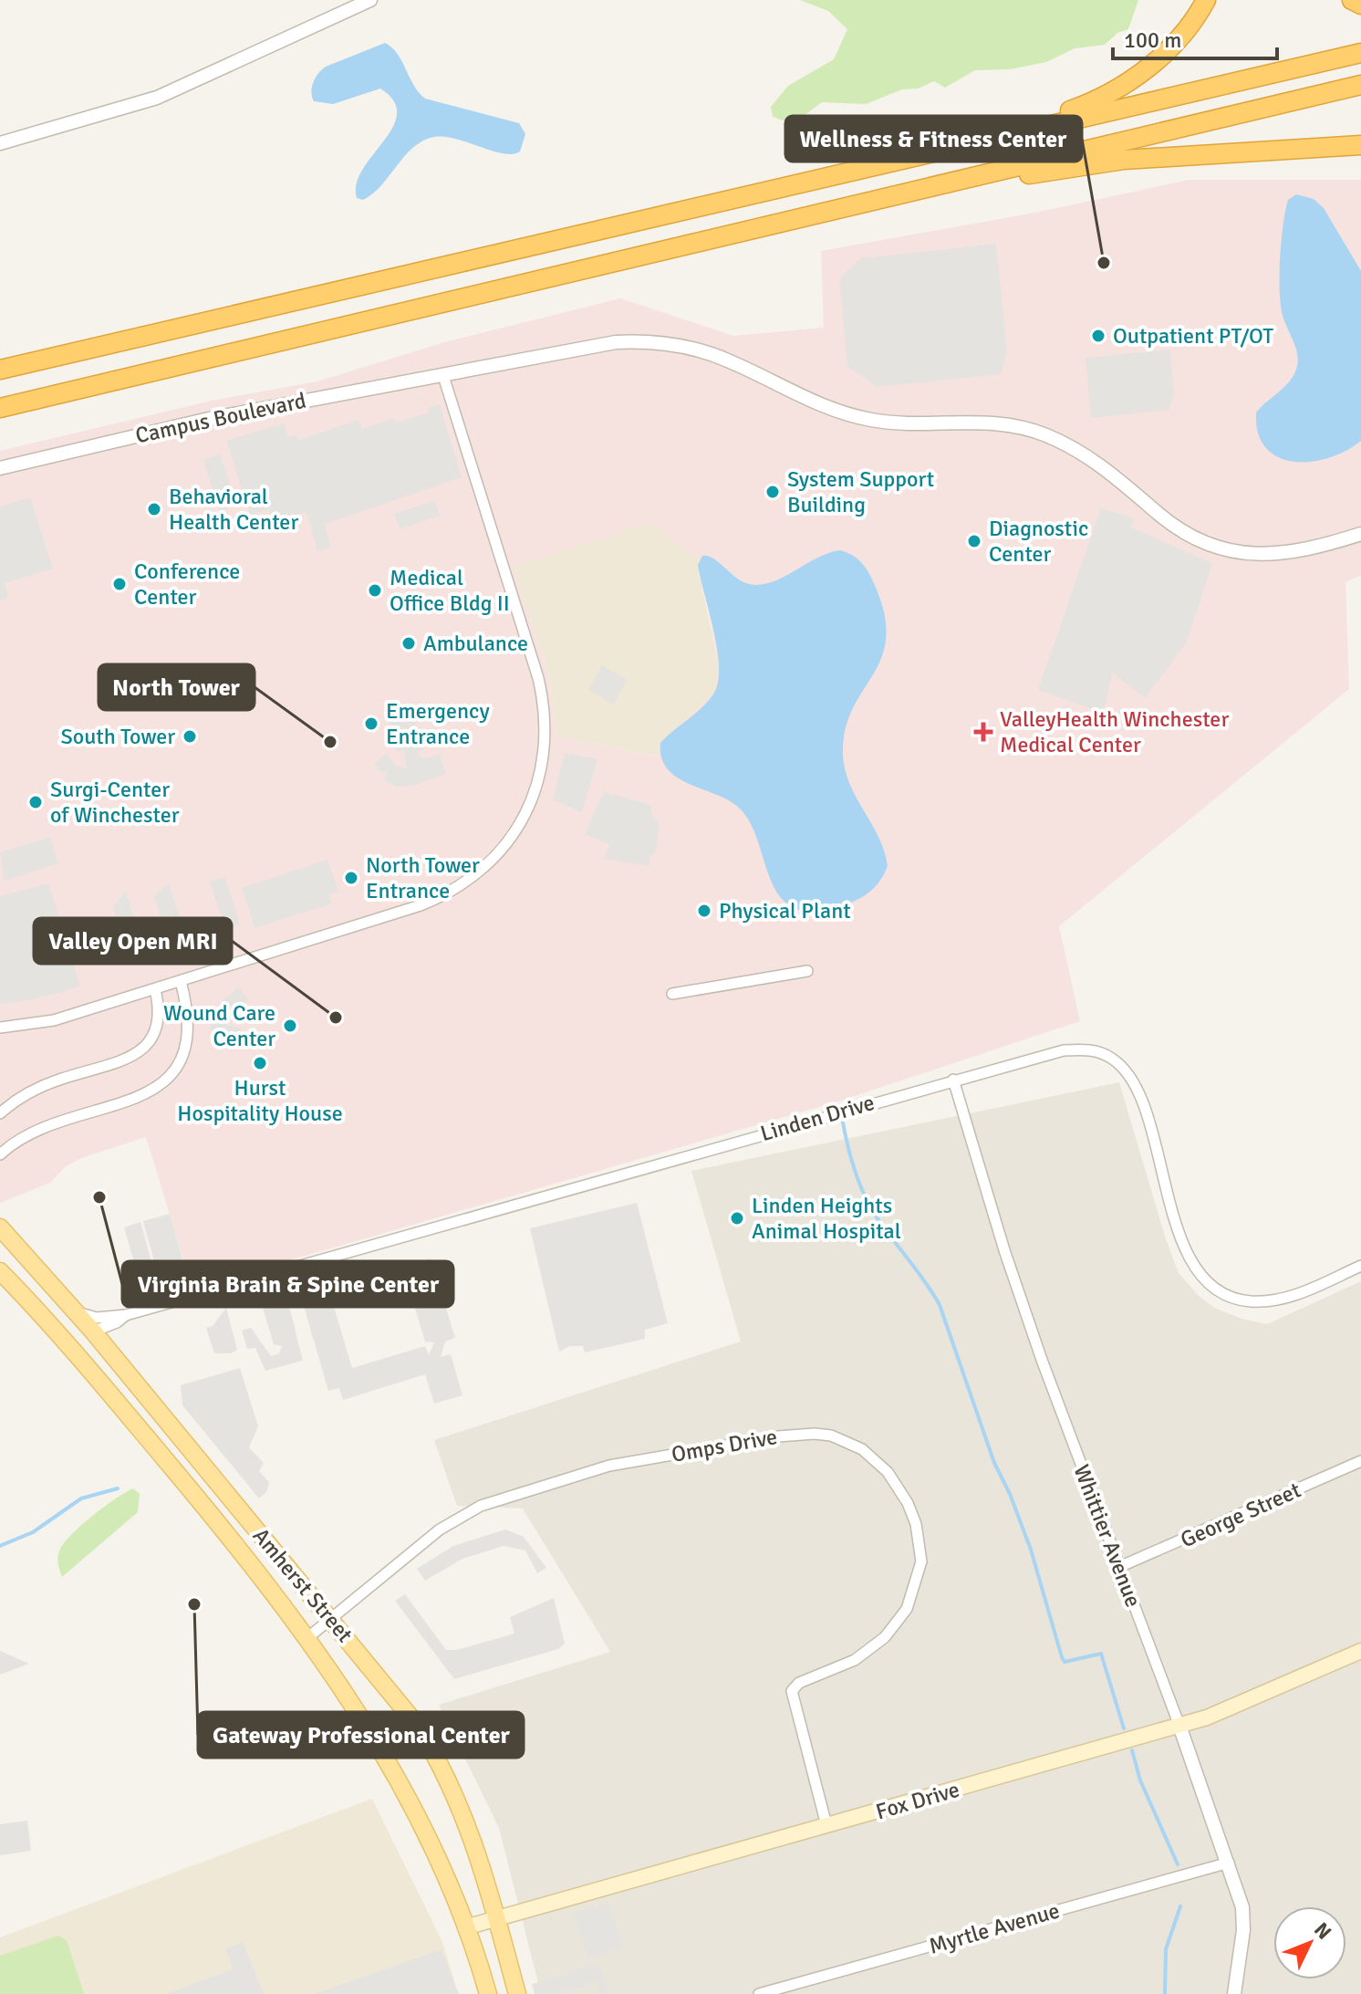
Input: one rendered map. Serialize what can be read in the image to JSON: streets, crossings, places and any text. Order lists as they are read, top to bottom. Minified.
{"streets":{"main road":["Amherst Street","Fox Drive"],"street":["Campus Boulevard","Linden Drive","Omps Drive","George Street","Whittier Avenue","Myrtle Avenue"]},"crossings":[["Linden Drive","Whittier Avenue"],["Linden Drive","Amherst Street"],["Omps Drive","Amherst Street"],["Omps Drive","Fox Drive"],["George Street","Whittier Avenue"],["Whittier Avenue","Fox Drive"],["Whittier Avenue","Myrtle Avenue"],["Amherst Street","Fox Drive"]],"places":{"other":["Wellness & Fitness Center","Outpatient PT/OT","System Support Building","Behavioral Health Center","Diagnostic Center","Conference Center","Medical Office Bldg II","Ambulance","Emergency Entrance","South Tower","North Tower","Surgi-Center of Winchester","North Tower Entrance","Physical Plant","Valley Open MRI","Wound Care Center","Hurst Hospitality House","Virginia Brain & Spine Center","Linden Heights Animal Hospital","Gateway Professional Center"],"health":["ValleyHealth Winchester Medical Center"]},"scale_bar":"100 m","north":"top right"}
